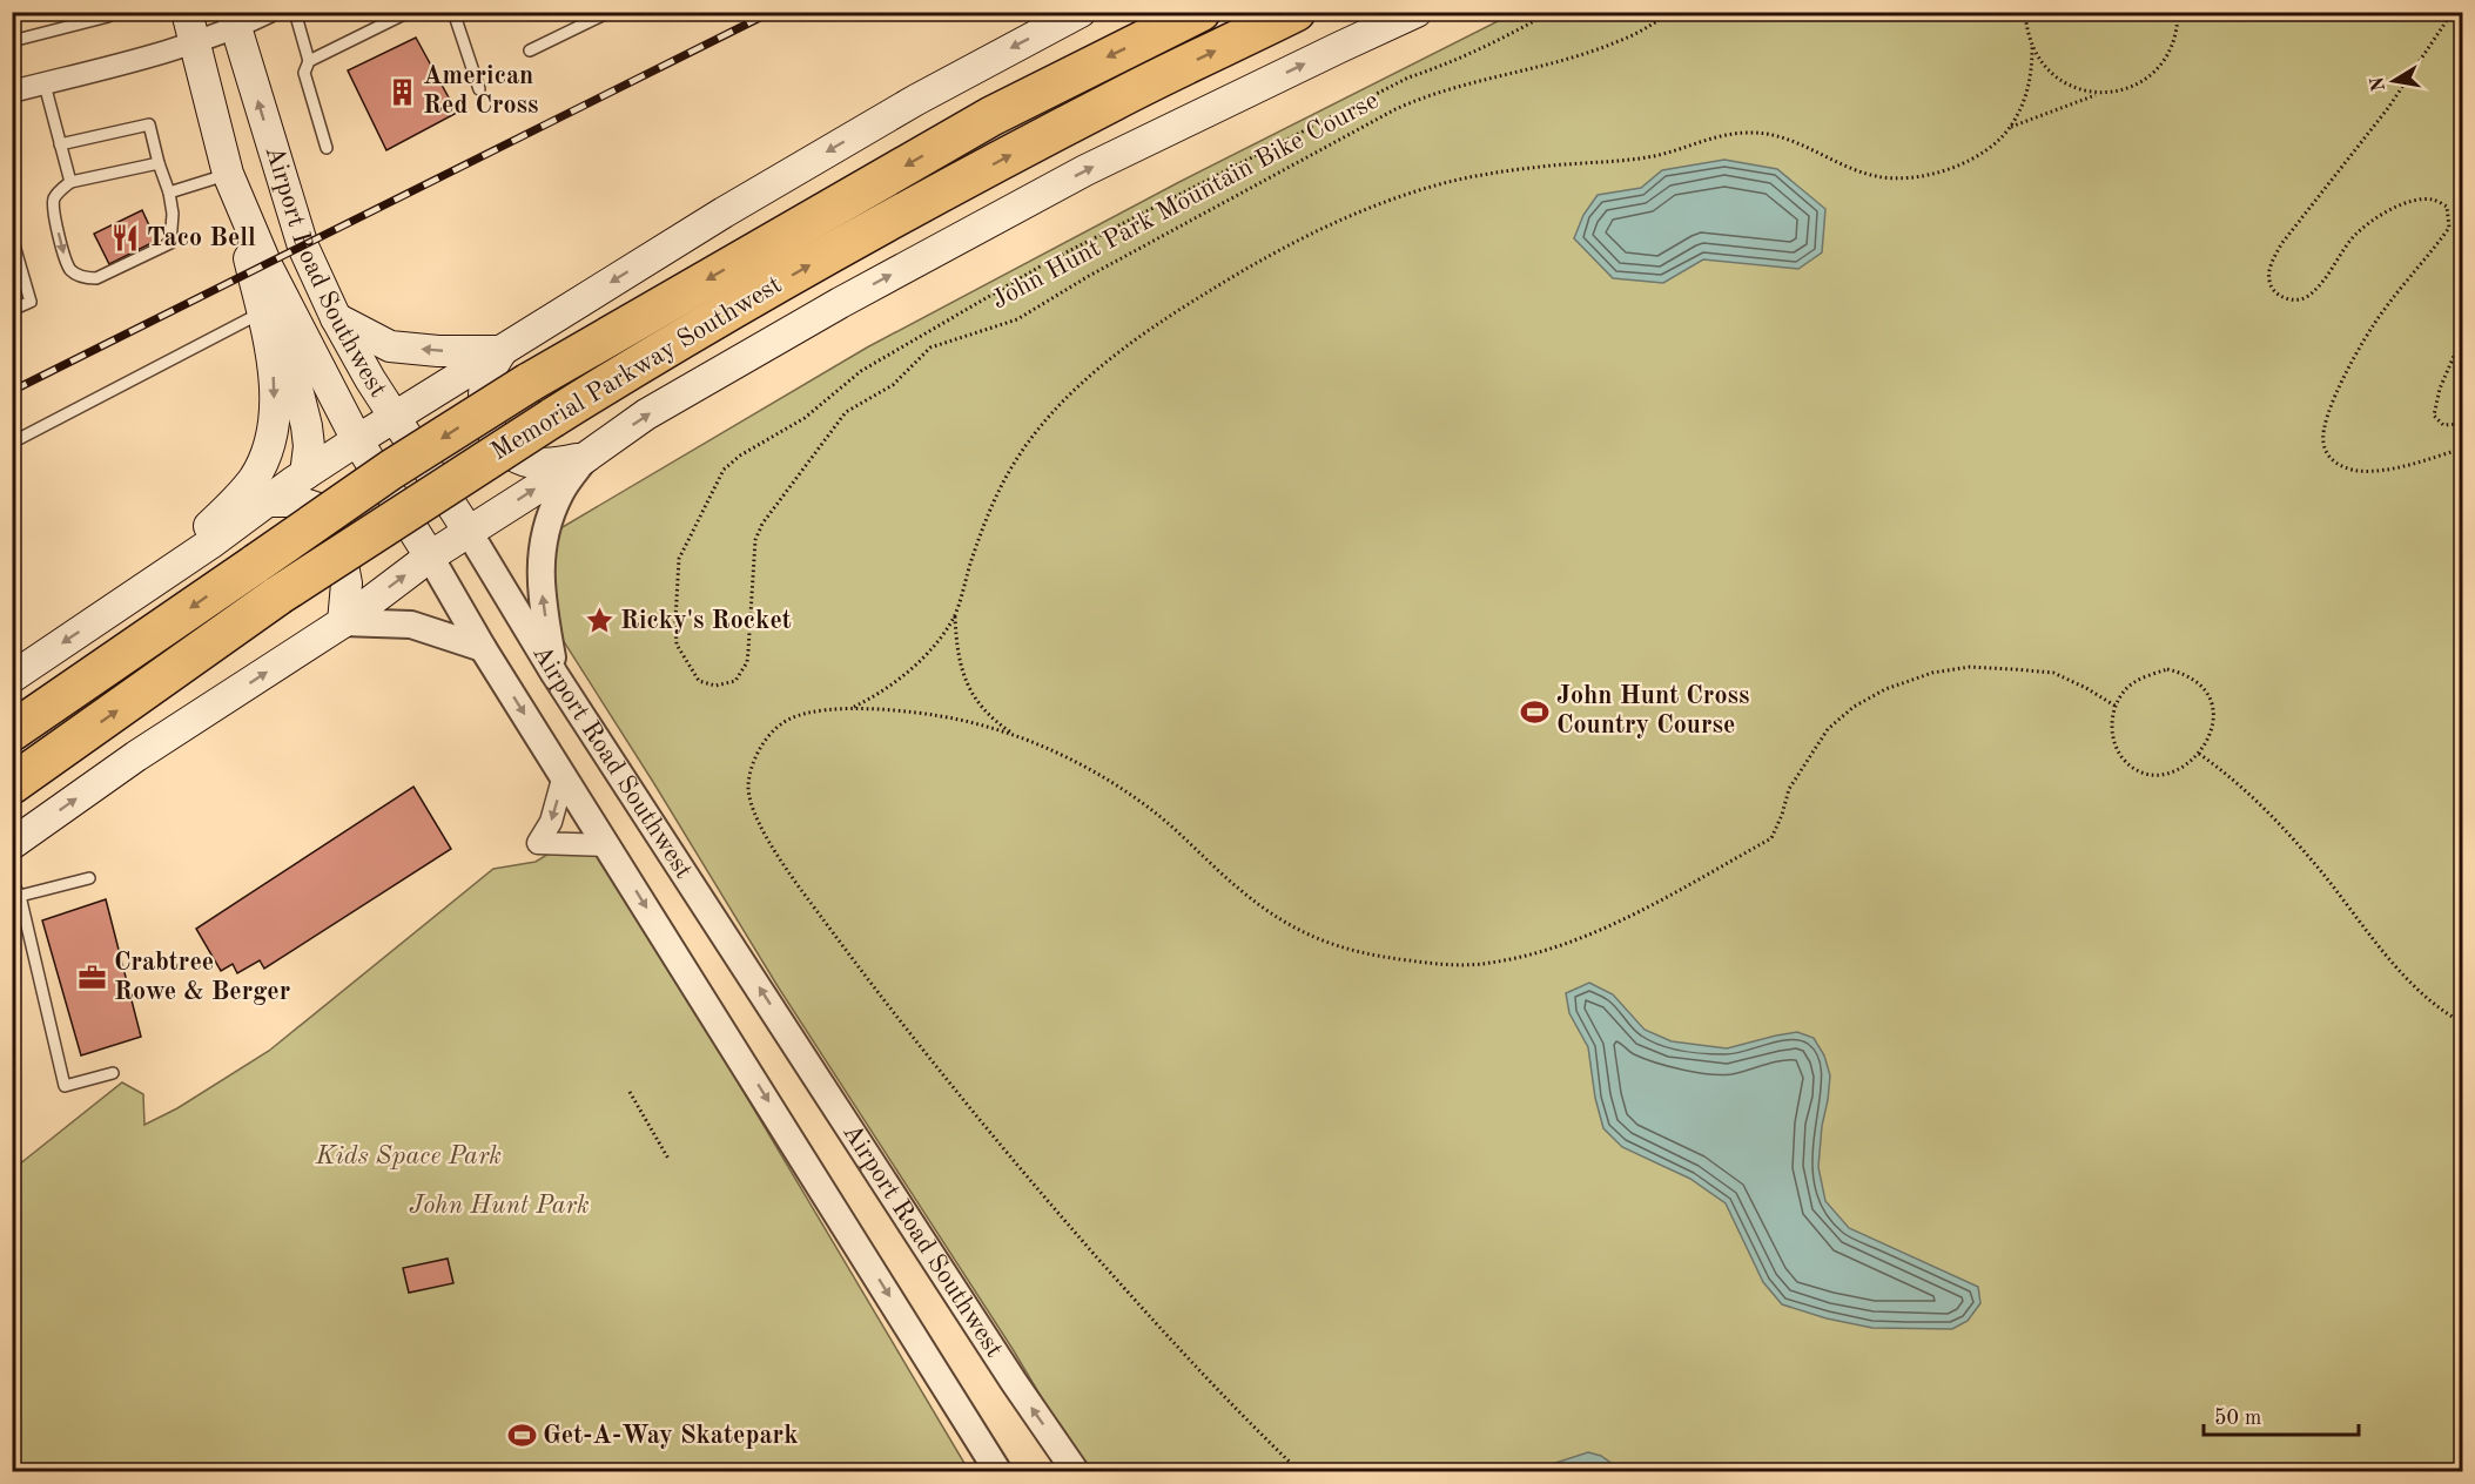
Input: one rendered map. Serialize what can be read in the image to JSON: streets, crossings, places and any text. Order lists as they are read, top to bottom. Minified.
{"streets":{"highway":["Memorial Parkway Southwest"],"main road":["Airport Road Southwest"],"path":["John Hunt Park Mountain Bike Course"]},"parks":["Kids Space Park","John Hunt Park"],"places":{"building":["American Red Cross"],"restaurant":["Taco Bell"],"place":["Ricky's Rocket"],"sports":["John Hunt Cross Country Course","Get-A-Way Skatepark"],"office":["Crabtree Rowe & Berger"]},"scale_bar":"50 m","north":"left"}
